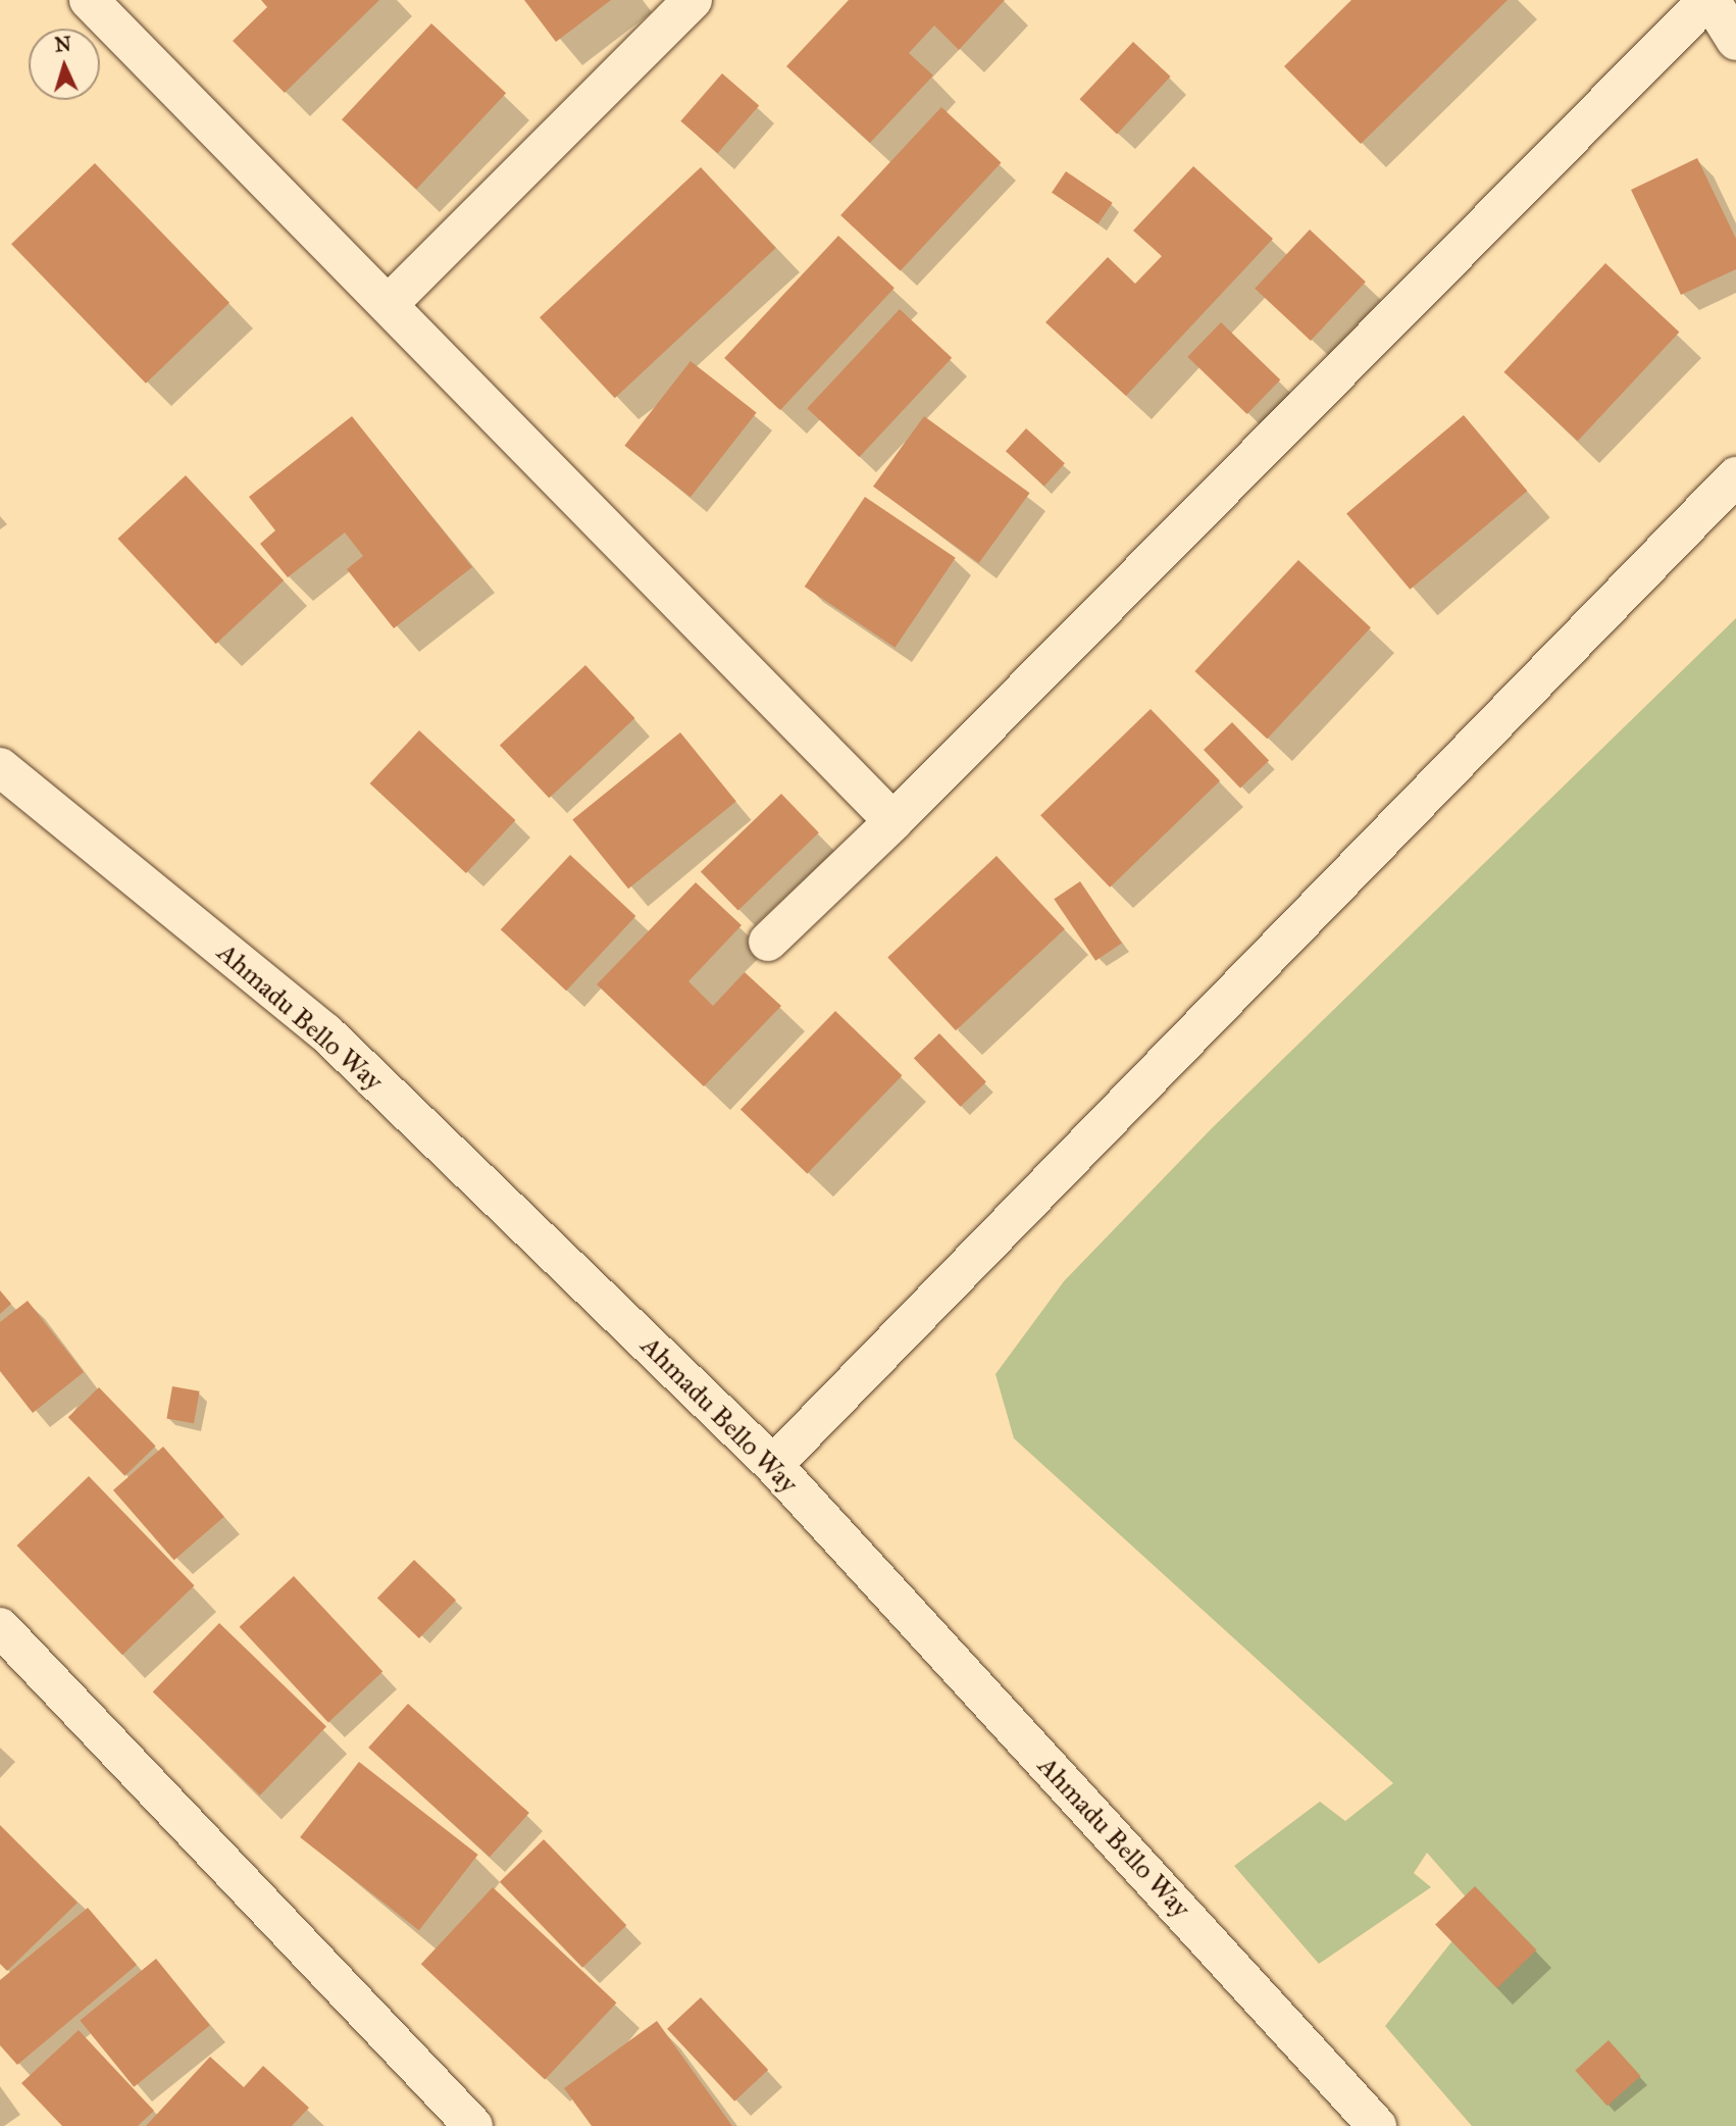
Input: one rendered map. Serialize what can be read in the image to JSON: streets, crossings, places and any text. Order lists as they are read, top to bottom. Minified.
{"streets":{"street":["Ahmadu Bello Way"]},"north":"top"}
